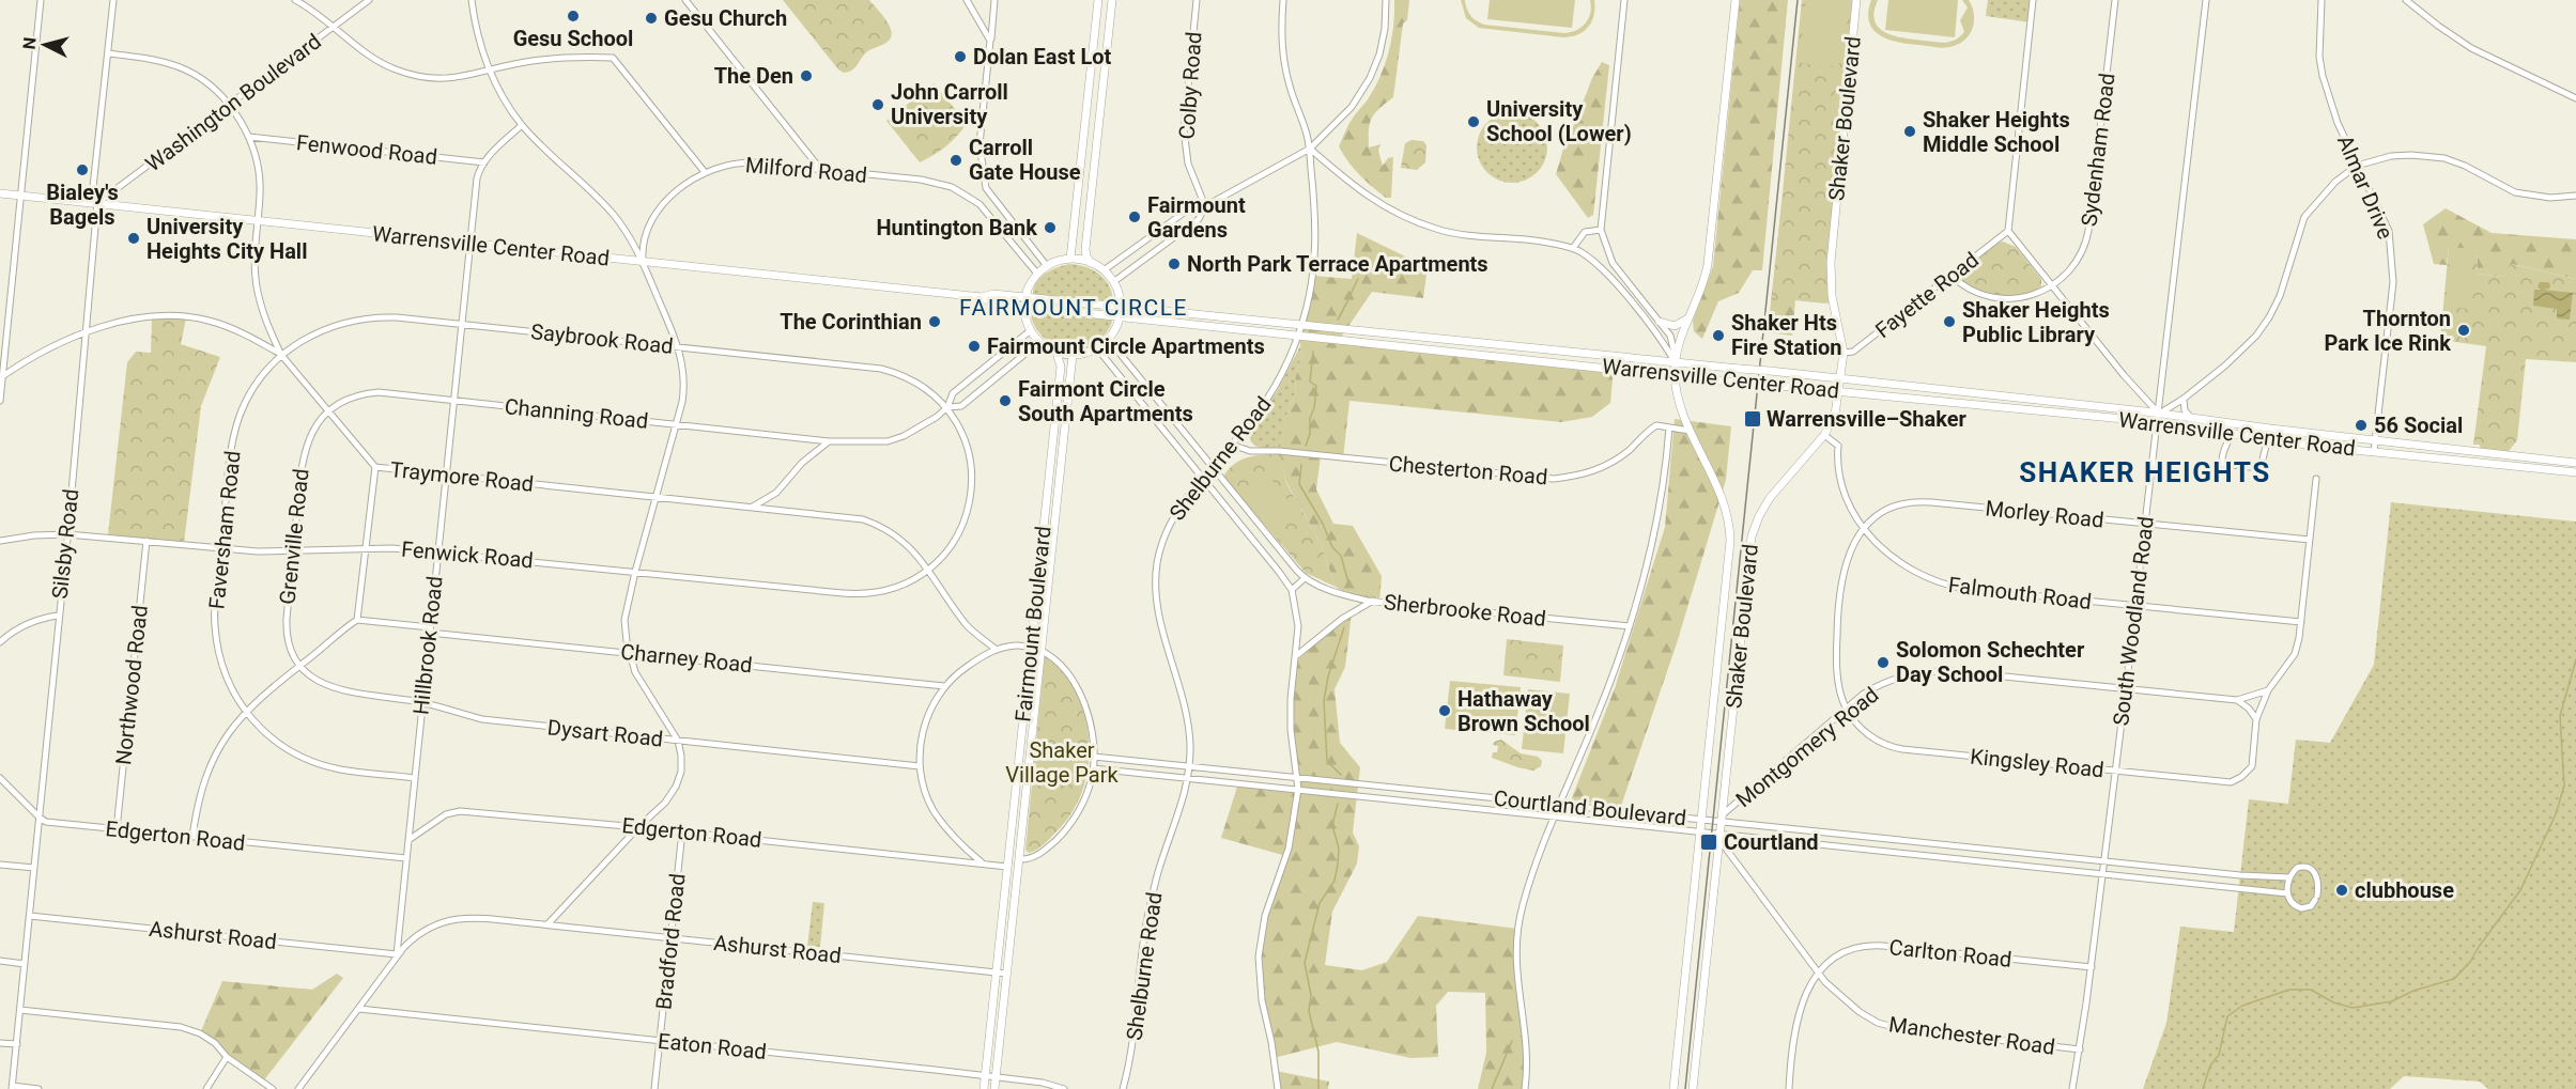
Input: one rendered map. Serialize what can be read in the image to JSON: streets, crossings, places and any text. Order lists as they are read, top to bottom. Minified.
{"streets":{"main road":["Shaker Boulevard","Warrensville Center Road","Fairmount Boulevard"],"street":["Colby Road","Washington Boulevard","Fenwood Road","Sydenham Road","Milford Road","Almar Drive","Fayette Road","Saybrook Road","Channing Road","Shelburne Road","Chesterton Road","Traymore Road","Morley Road","Faversham Road","Grenville Road","Silsby Road","Fenwick Road","Falmouth Road","Sherbrooke Road","South Woodland Road","Hillbrook Road","Charney Road","Northwood Road","Dysart Road","Montgomery Road","Kingsley Road","Courtland Boulevard","Edgerton Road","Ashurst Road","Bradford Road","Carlton Road","Manchester Road","Eaton Road"]},"crossings":[["Washington Boulevard","Warrensville Center Road"],["Washington Boulevard","Traymore Road"],["Washington Boulevard","Silsby Road"],["Shaker Boulevard","Warrensville Center Road"],["Shaker Boulevard","Fayette Road"],["Shaker Boulevard","Falmouth Road"],["Shaker Boulevard","Montgomery Road"],["Shaker Boulevard","Courtland Boulevard"],["Shaker Boulevard","Manchester Road"],["Fenwood Road","Traymore Road"],["Fenwood Road","Hillbrook Road"],["Milford Road","Warrensville Center Road"],["Almar Drive","Warrensville Center Road"],["Warrensville Center Road","Shelburne Road"],["Warrensville Center Road","Traymore Road"],["Warrensville Center Road","Silsby Road"],["Warrensville Center Road","South Woodland Road"],["Warrensville Center Road","Hillbrook Road"],["Saybrook Road","Channing Road"],["Saybrook Road","Traymore Road"],["Saybrook Road","Faversham Road"],["Saybrook Road","Fenwick Road"],["Saybrook Road","Hillbrook Road"],["Channing Road","Traymore Road"],["Channing Road","Grenville Road"],["Channing Road","Fenwick Road"],["Channing Road","Hillbrook Road"],["Shelburne Road","Chesterton Road"],["Shelburne Road","Courtland Boulevard"],["Traymore Road","Faversham Road"],["Traymore Road","Grenville Road"],["Traymore Road","Silsby Road"],["Traymore Road","Fenwick Road"],["Traymore Road","Hillbrook Road"],["Morley Road","Falmouth Road"],["Morley Road","South Woodland Road"],["Faversham Road","Fenwick Road"],["Faversham Road","Hillbrook Road"],["Grenville Road","Fenwick Road"],["Grenville Road","Dysart Road"],["Silsby Road","Fenwick Road"],["Silsby Road","Edgerton Road"],["Silsby Road","Ashurst Road"],["Fenwick Road","Hillbrook Road"],["Fenwick Road","Northwood Road"],["Falmouth Road","South Woodland Road"],["South Woodland Road","Montgomery Road"],["South Woodland Road","Kingsley Road"],["South Woodland Road","Courtland Boulevard"],["South Woodland Road","Carlton Road"],["South Woodland Road","Manchester Road"],["Fairmount Boulevard","Edgerton Road"],["Fairmount Boulevard","Ashurst Road"],["Fairmount Boulevard","Eaton Road"],["Hillbrook Road","Charney Road"],["Hillbrook Road","Dysart Road"],["Hillbrook Road","Edgerton Road"],["Hillbrook Road","Ashurst Road"],["Northwood Road","Edgerton Road"],["Montgomery Road","Kingsley Road"],["Montgomery Road","Courtland Boulevard"],["Courtland Boulevard","Manchester Road"],["Edgerton Road","Bradford Road"],["Ashurst Road","Bradford Road"],["Ashurst Road","Eaton Road"],["Bradford Road","Eaton Road"],["Carlton Road","Manchester Road"]],"districts":["FAIRMOUNT CIRCLE","SHAKER HEIGHTS"],"parks":["Shaker Village Park"],"places":{"other":["Gesu School","Gesu Church","Dolan East Lot","The Den","John Carroll University","University School (Lower)","Shaker Heights Middle School","Carroll Gate House","Bialey's Bagels","Fairmount Gardens","Huntington Bank","University Heights City Hall","North Park Terrace Apartments","The Corinthian","Shaker Heights Public Library","Thornton Park Ice Rink","Shaker Hts Fire Station","Fairmount Circle Apartments","Fairmont Circle South Apartments","56 Social","Solomon Schechter Day School","Hathaway Brown School","clubhouse"],"transit":["Warrensville–Shaker","Courtland"]},"north":"left"}
